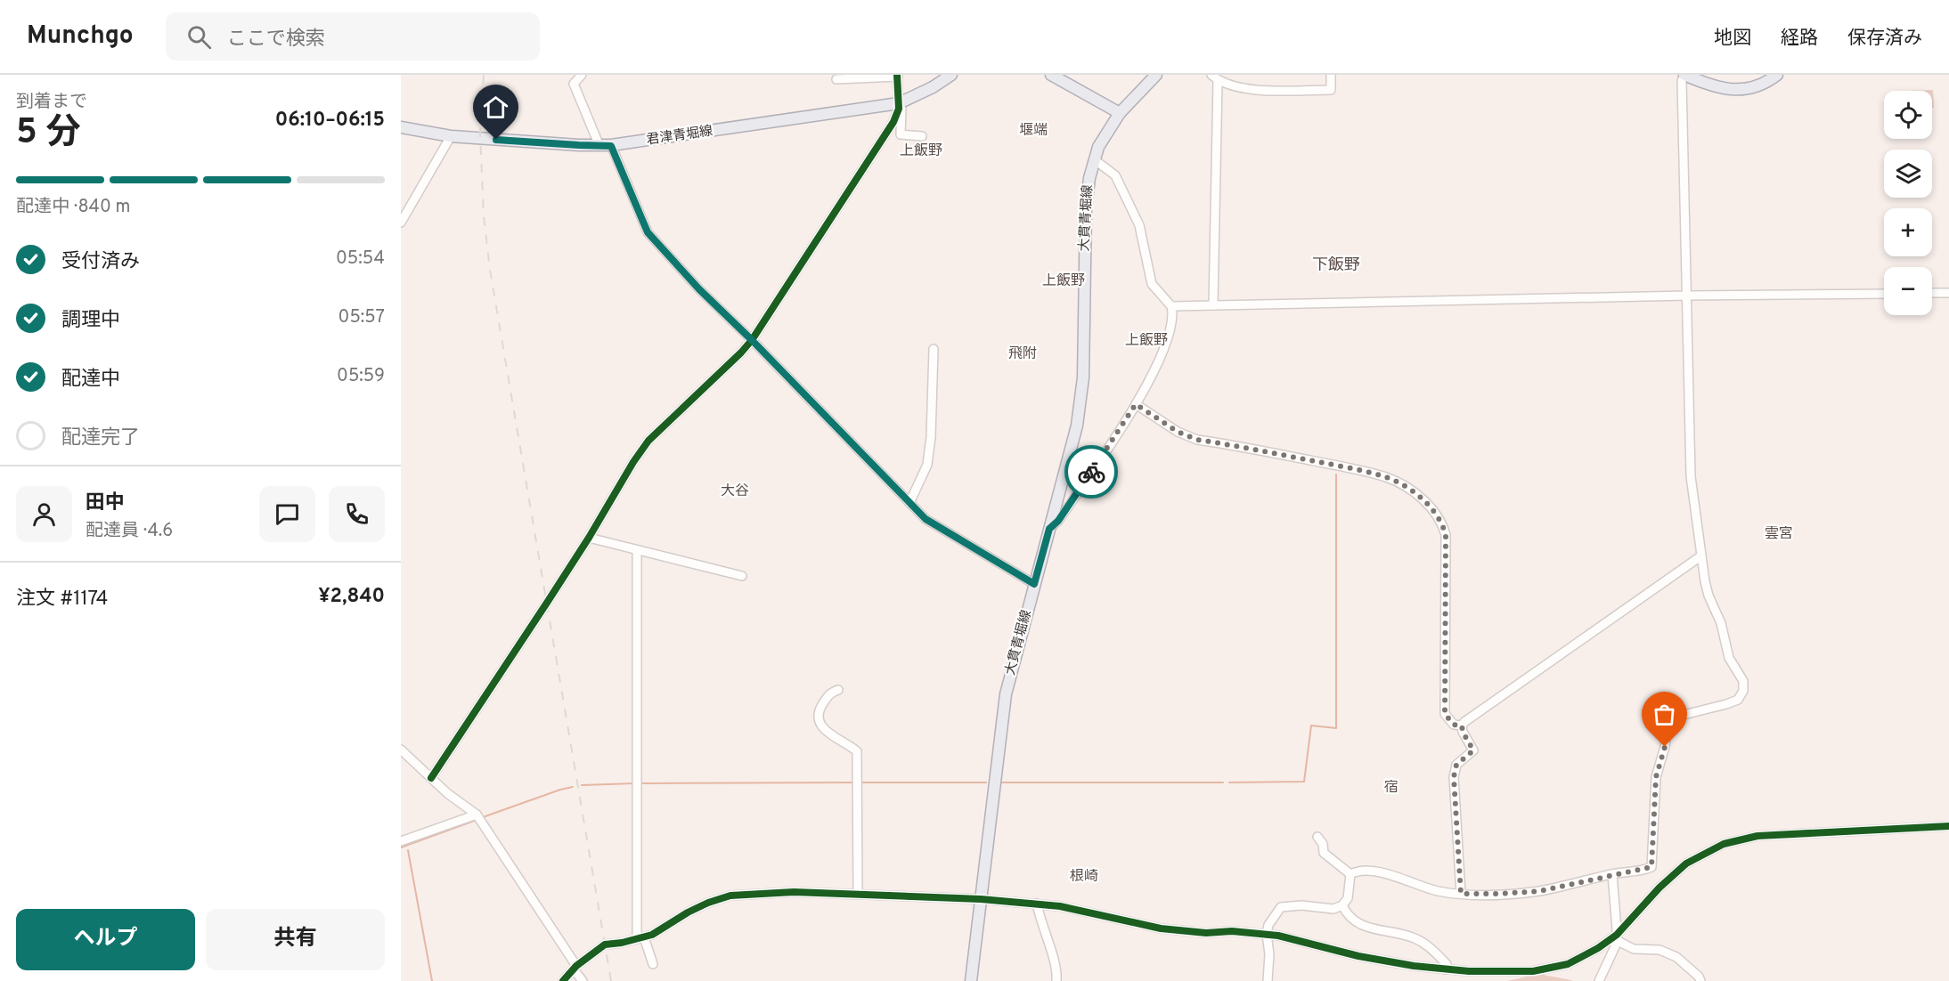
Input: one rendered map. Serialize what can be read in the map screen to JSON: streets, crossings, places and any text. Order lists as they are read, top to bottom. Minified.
{"streets":{"main road":["君津青堀線","大貫青堀線"]},"districts":["堰端","上飯野","下飯野","上飯野","上飯野","飛附","大谷","雲宮","宿","根崎"],"page":{"header":"Munchgo","search":"ここで検索","nav":["地図","経路","保存済み"],"heading":["5 分","到着まで","06:10–06:15"],"panel":["田中","配達員 · 4.6","注文 #1174","¥2,840"],"map_buttons":["+","−"],"bar":"配達中 · 840 m","list":[["受付済み","05:54"],["調理中","05:57"],["配達中","05:59"],"配達完了"],"buttons":["ヘルプ","共有"]}}
